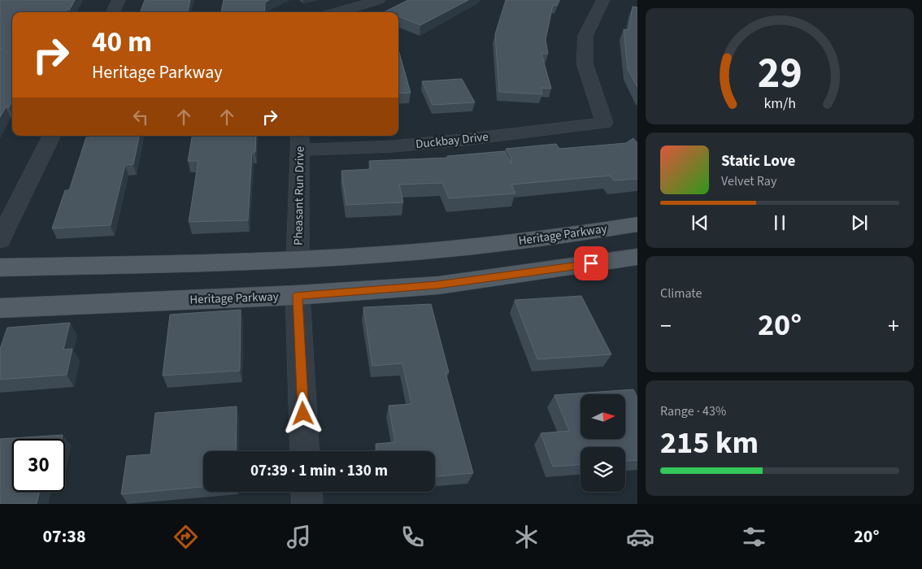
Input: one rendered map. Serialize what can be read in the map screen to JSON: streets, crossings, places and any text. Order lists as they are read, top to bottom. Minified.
{"streets":{"main road":["Heritage Parkway"],"street":["Duckbay Drive","Pheasant Run Drive"]},"crossings":[["Duckbay Drive","Pheasant Run Drive"],["Pheasant Run Drive","Heritage Parkway"]],"north":"right","page":{"turn":["40 m","Heritage Parkway"],"song":["Static Love","Velvet Ray"],"tile":["Climate",["Range · 43%","215 km"]],"heat":["−","20°","+"],"limit":"30","trip":"07:39 · 1 min · 130 m","tabs":["07:38","20°"],"gauge":["29","km/h"]}}
